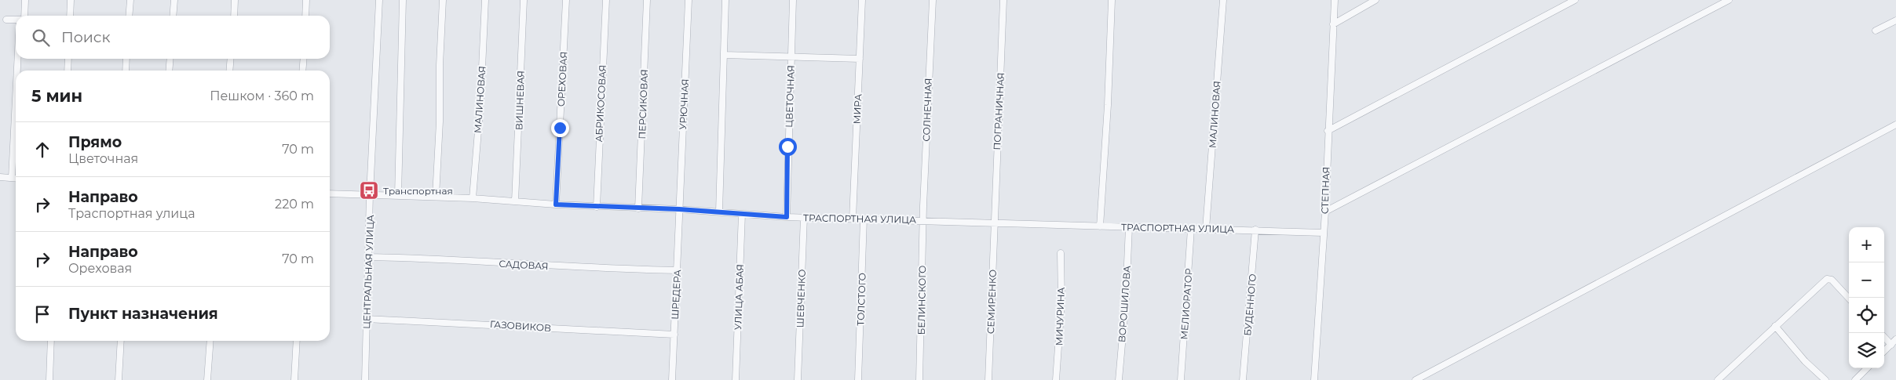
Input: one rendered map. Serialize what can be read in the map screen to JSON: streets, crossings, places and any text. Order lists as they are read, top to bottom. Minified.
{"streets":{"street":["ОРЕХОВАЯ","ЦВЕТОЧНАЯ","МАЛИНОВАЯ","ВИШНЕВАЯ","АБРИКОСОВАЯ","ПЕРСИКОВАЯ","УРЮЧНАЯ","МИРА","СОЛНЕЧНАЯ","ПОГРАНИЧНАЯ","СТЕПНАЯ","ТРАСПОРТНАЯ УЛИЦА","САДОВАЯ","ЦЕНТРАЛЬНАЯ УЛИЦА","ШРЕДЕРА","УЛИЦА АБАЯ","ШЕВЧЕНКО","ТОЛСТОГО","БЕЛИНСКОГО","СЕМИРЕНКО","ВОРОШИЛОВА","МЕЛИОРАТОР","БУДЕННОГО","МИЧУРИНА","ГАЗОВИКОВ"]},"crossings":[["ОРЕХОВАЯ","ТРАСПОРТНАЯ УЛИЦА"],["ЦВЕТОЧНАЯ","ТРАСПОРТНАЯ УЛИЦА"],["МАЛИНОВАЯ","ТРАСПОРТНАЯ УЛИЦА"],["ВИШНЕВАЯ","ТРАСПОРТНАЯ УЛИЦА"],["АБРИКОСОВАЯ","ТРАСПОРТНАЯ УЛИЦА"],["ПЕРСИКОВАЯ","ТРАСПОРТНАЯ УЛИЦА"],["УРЮЧНАЯ","ТРАСПОРТНАЯ УЛИЦА"],["УРЮЧНАЯ","ШРЕДЕРА"],["МИРА","ТРАСПОРТНАЯ УЛИЦА"],["СОЛНЕЧНАЯ","ТРАСПОРТНАЯ УЛИЦА"],["СОЛНЕЧНАЯ","БЕЛИНСКОГО"],["ПОГРАНИЧНАЯ","ТРАСПОРТНАЯ УЛИЦА"],["ПОГРАНИЧНАЯ","СЕМИРЕНКО"],["СТЕПНАЯ","ТРАСПОРТНАЯ УЛИЦА"],["ТРАСПОРТНАЯ УЛИЦА","ЦЕНТРАЛЬНАЯ УЛИЦА"],["ТРАСПОРТНАЯ УЛИЦА","ШРЕДЕРА"],["ТРАСПОРТНАЯ УЛИЦА","УЛИЦА АБАЯ"],["ТРАСПОРТНАЯ УЛИЦА","ШЕВЧЕНКО"],["ТРАСПОРТНАЯ УЛИЦА","ТОЛСТОГО"],["ТРАСПОРТНАЯ УЛИЦА","БЕЛИНСКОГО"],["ТРАСПОРТНАЯ УЛИЦА","СЕМИРЕНКО"],["ТРАСПОРТНАЯ УЛИЦА","ВОРОШИЛОВА"],["ТРАСПОРТНАЯ УЛИЦА","МЕЛИОРАТОР"],["ТРАСПОРТНАЯ УЛИЦА","БУДЕННОГО"],["САДОВАЯ","ЦЕНТРАЛЬНАЯ УЛИЦА"],["САДОВАЯ","ШРЕДЕРА"],["ЦЕНТРАЛЬНАЯ УЛИЦА","ГАЗОВИКОВ"],["ШРЕДЕРА","ГАЗОВИКОВ"]],"places":{"bus stop":["Транспортная"]},"page":{"search":"Поиск","heading":["5 мин","Пешком · 360 m"],"list":[["Прямо","Цветочная","70 m"],["Направо","Траспортная улица","220 m"],["Направо","Ореховая","70 m"],"Пункт назначения"],"map_buttons":["+","−"]}}
